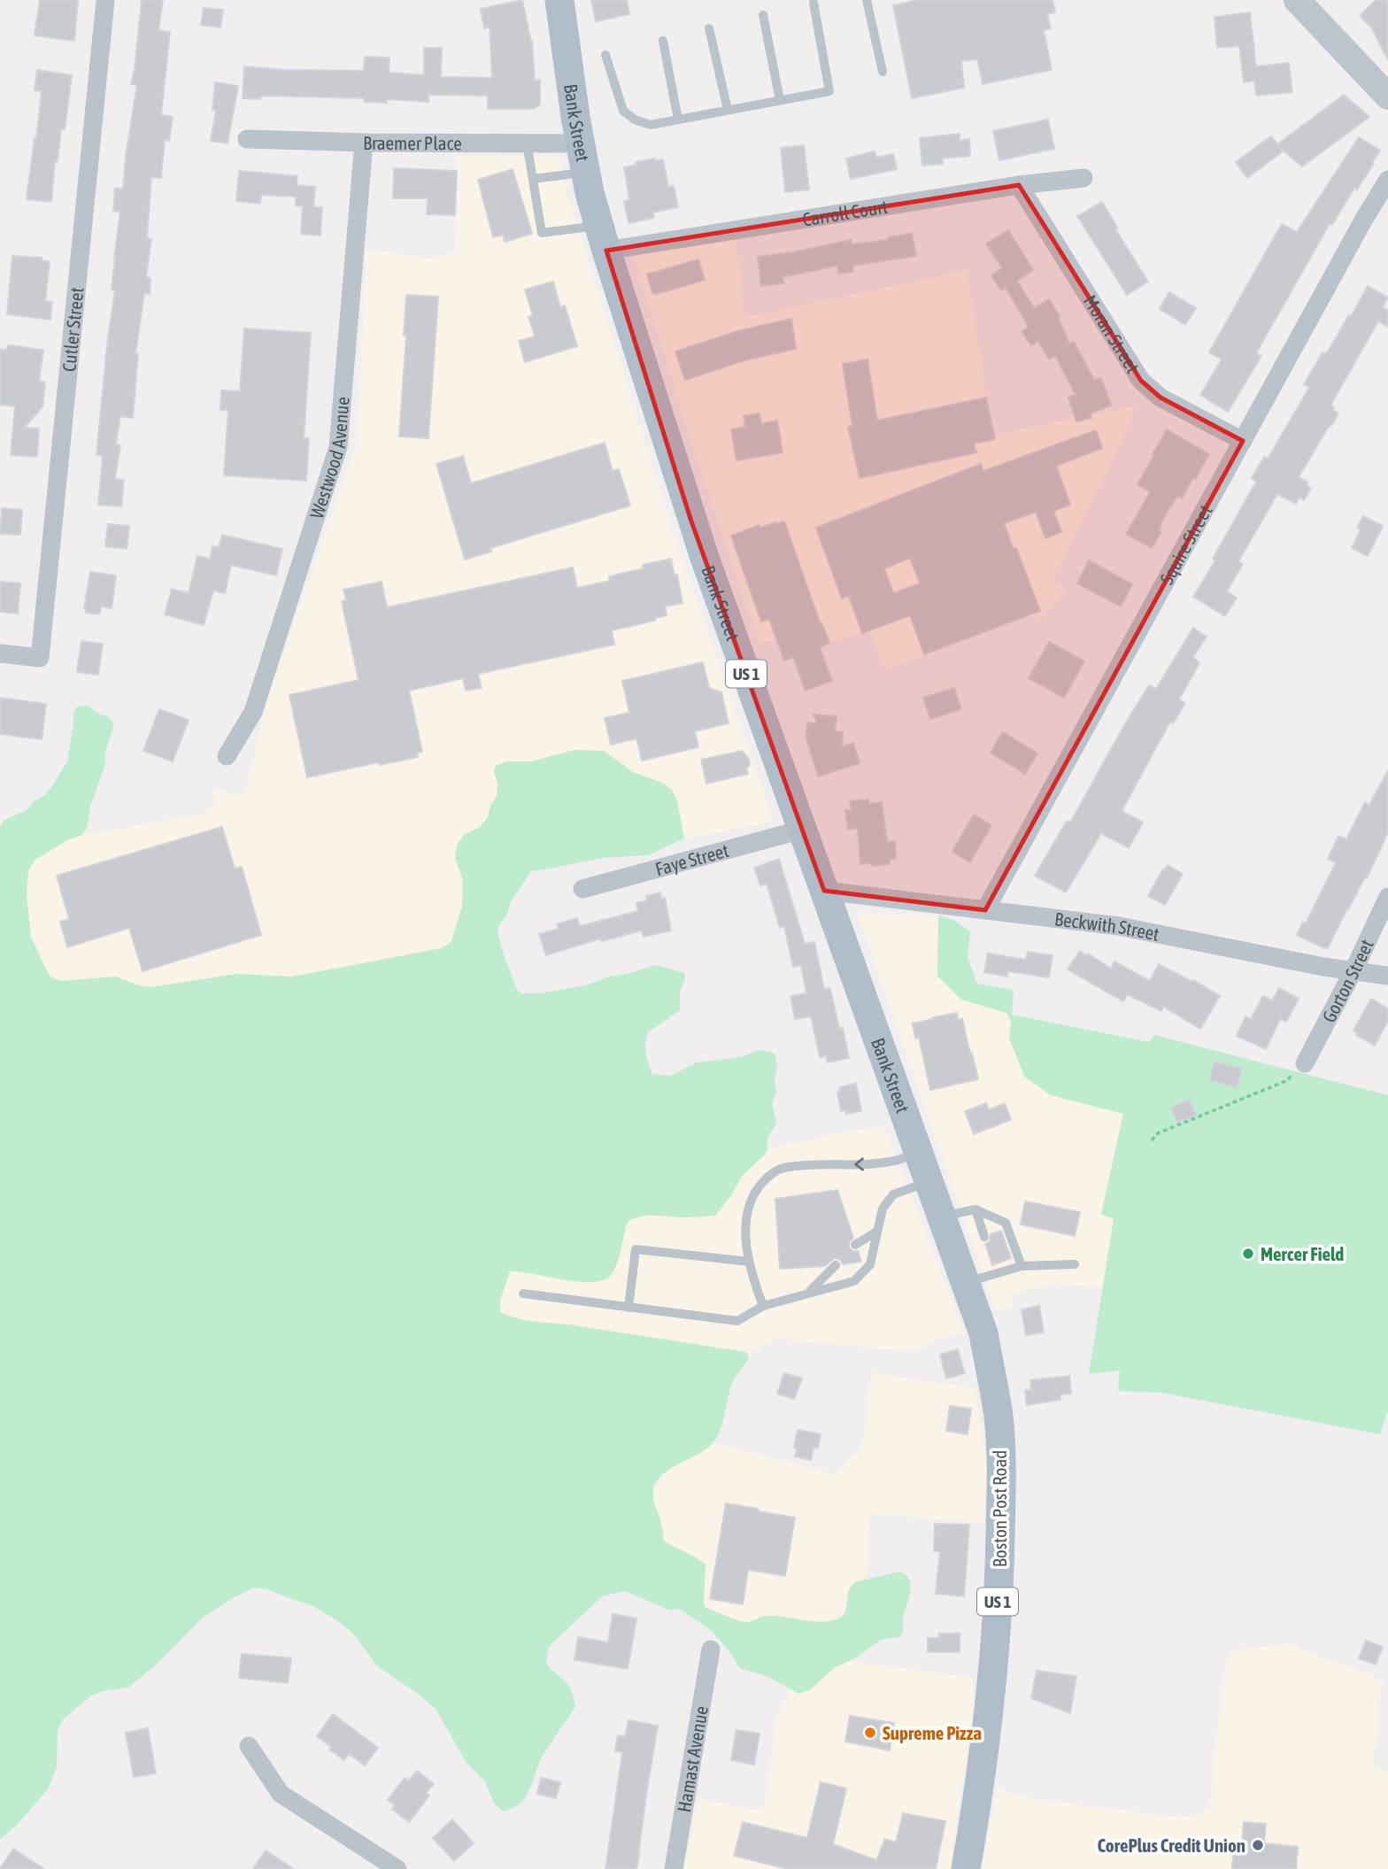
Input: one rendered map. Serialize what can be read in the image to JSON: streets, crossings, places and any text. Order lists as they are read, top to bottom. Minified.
{"streets":{"main road":["Bank Street","US 1","Boston Post Road"],"street":["Braemer Place","Carroll Court","Cutler Street","Moran Street","Westwood Avenue","Squire Street","Faye Street","Beckwith Street","Gorton Street","Hamast Avenue"]},"crossings":[["Bank Street","Braemer Place"],["Bank Street","Carroll Court"],["Bank Street","Faye Street"],["Bank Street","Beckwith Street"],["Bank Street","Boston Post Road"],["Braemer Place","Westwood Avenue"],["Carroll Court","Moran Street"],["Moran Street","Squire Street"],["Squire Street","Beckwith Street"],["Beckwith Street","Gorton Street"]],"places":["Mercer Field","Supreme Pizza","CorePlus Credit Union"]}
